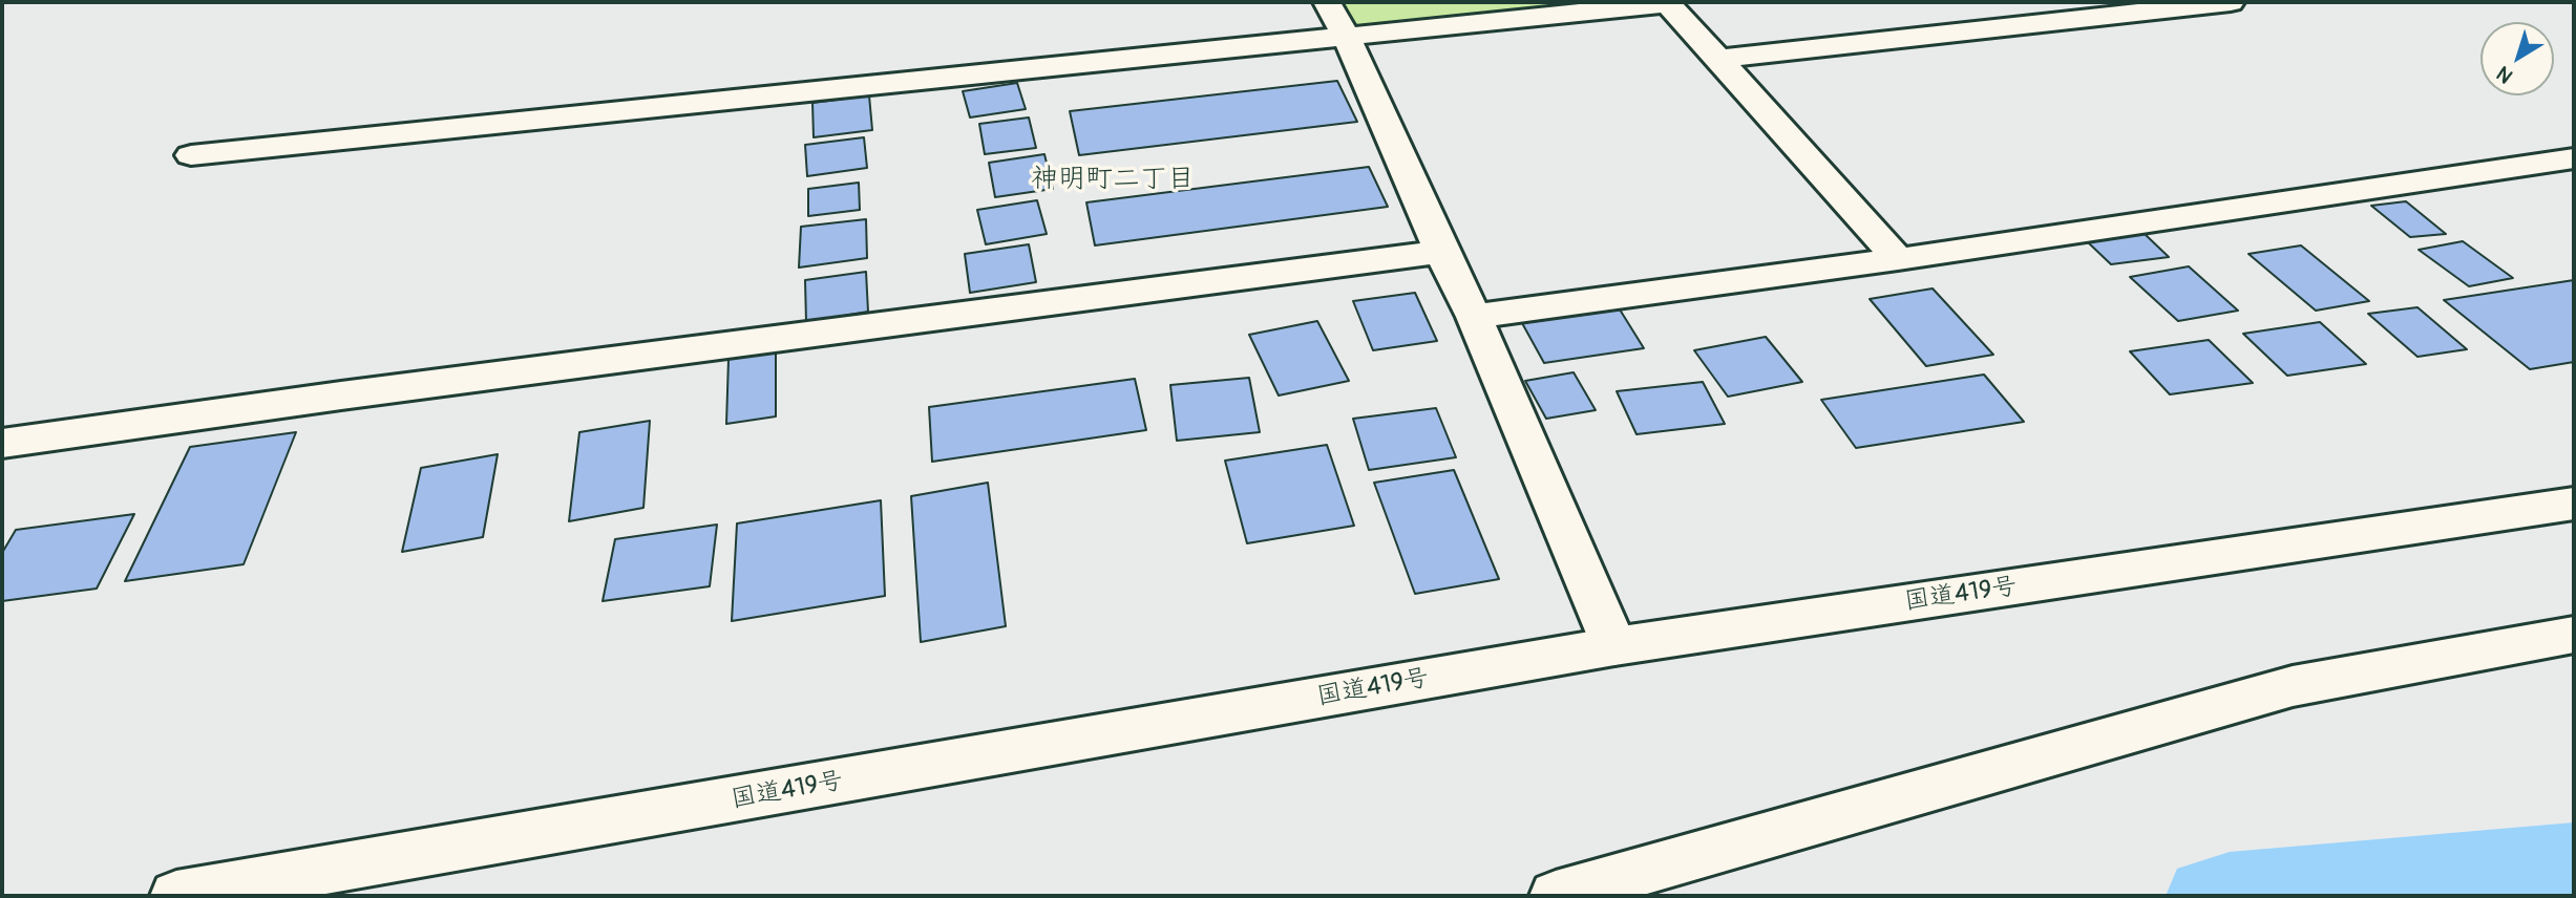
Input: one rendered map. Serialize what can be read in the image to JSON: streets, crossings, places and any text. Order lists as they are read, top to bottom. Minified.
{"streets":{"main road":["国道419号"]},"districts":["神明町二丁目"],"north":"bottom left"}
